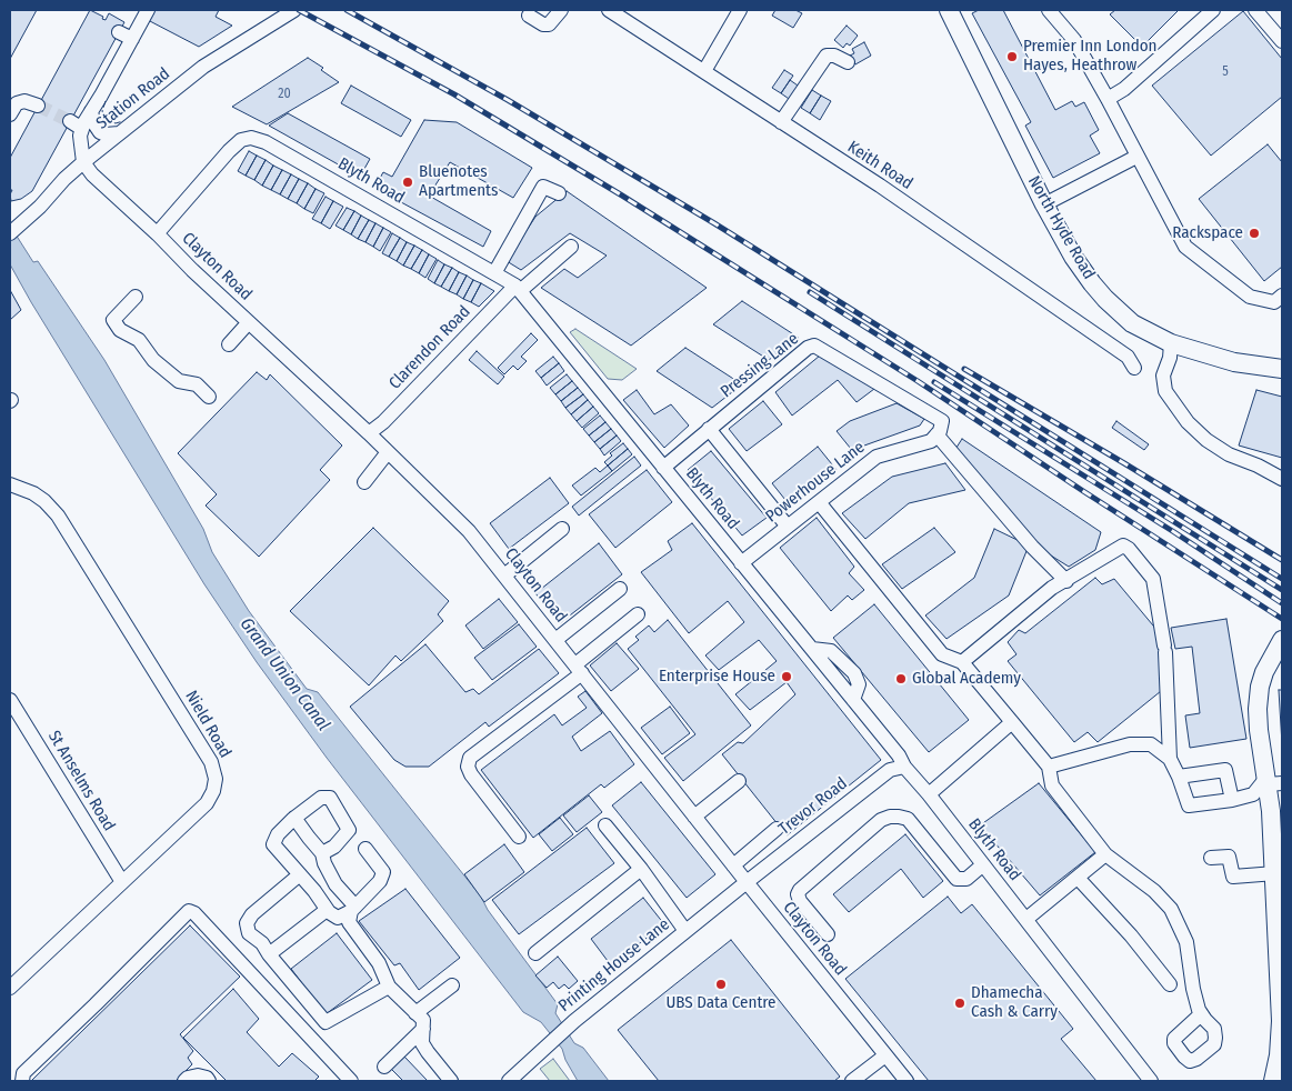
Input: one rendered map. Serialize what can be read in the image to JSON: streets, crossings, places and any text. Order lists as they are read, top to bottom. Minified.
{"streets":{"main road":["North Hyde Road"],"street":["Station Road","Keith Road","Blyth Road","Clayton Road","Clarendon Road","Pressing Lane","Powerhouse Lane","Nield Road","St Anselms Road","Trevor Road","Printing House Lane"]},"crossings":[["Station Road","Clayton Road"],["Blyth Road","Clayton Road"],["Blyth Road","Clarendon Road"],["Blyth Road","Pressing Lane"],["Blyth Road","Powerhouse Lane"],["Blyth Road","Trevor Road"],["Clayton Road","Clarendon Road"],["Clayton Road","Trevor Road"],["Clayton Road","Printing House Lane"],["Pressing Lane","Powerhouse Lane"],["Nield Road","St Anselms Road"],["Trevor Road","Printing House Lane"]],"water":["Grand Union Canal"],"places":["Premier Inn London Hayes, Heathrow","Bluenotes Apartments","Rackspace","Enterprise House","Global Academy","UBS Data Centre","Dhamecha Cash & Carry"],"house_numbers":["5","20"]}
